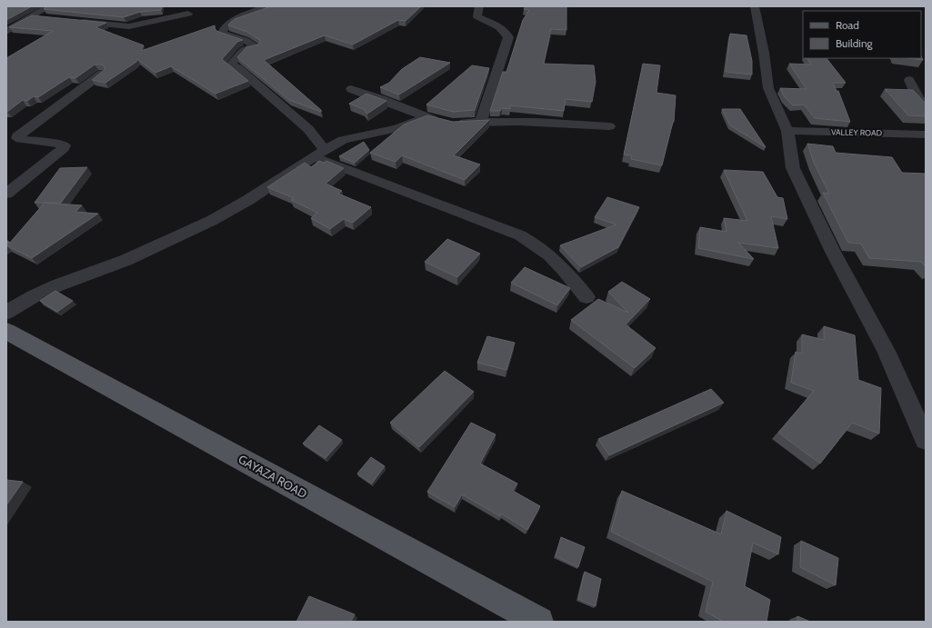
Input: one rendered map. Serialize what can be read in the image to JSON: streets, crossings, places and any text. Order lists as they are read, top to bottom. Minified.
{"streets":{"main road":["GAYAZA ROAD"],"street":["VALLEY ROAD"]},"legend":["Road","Building"]}
